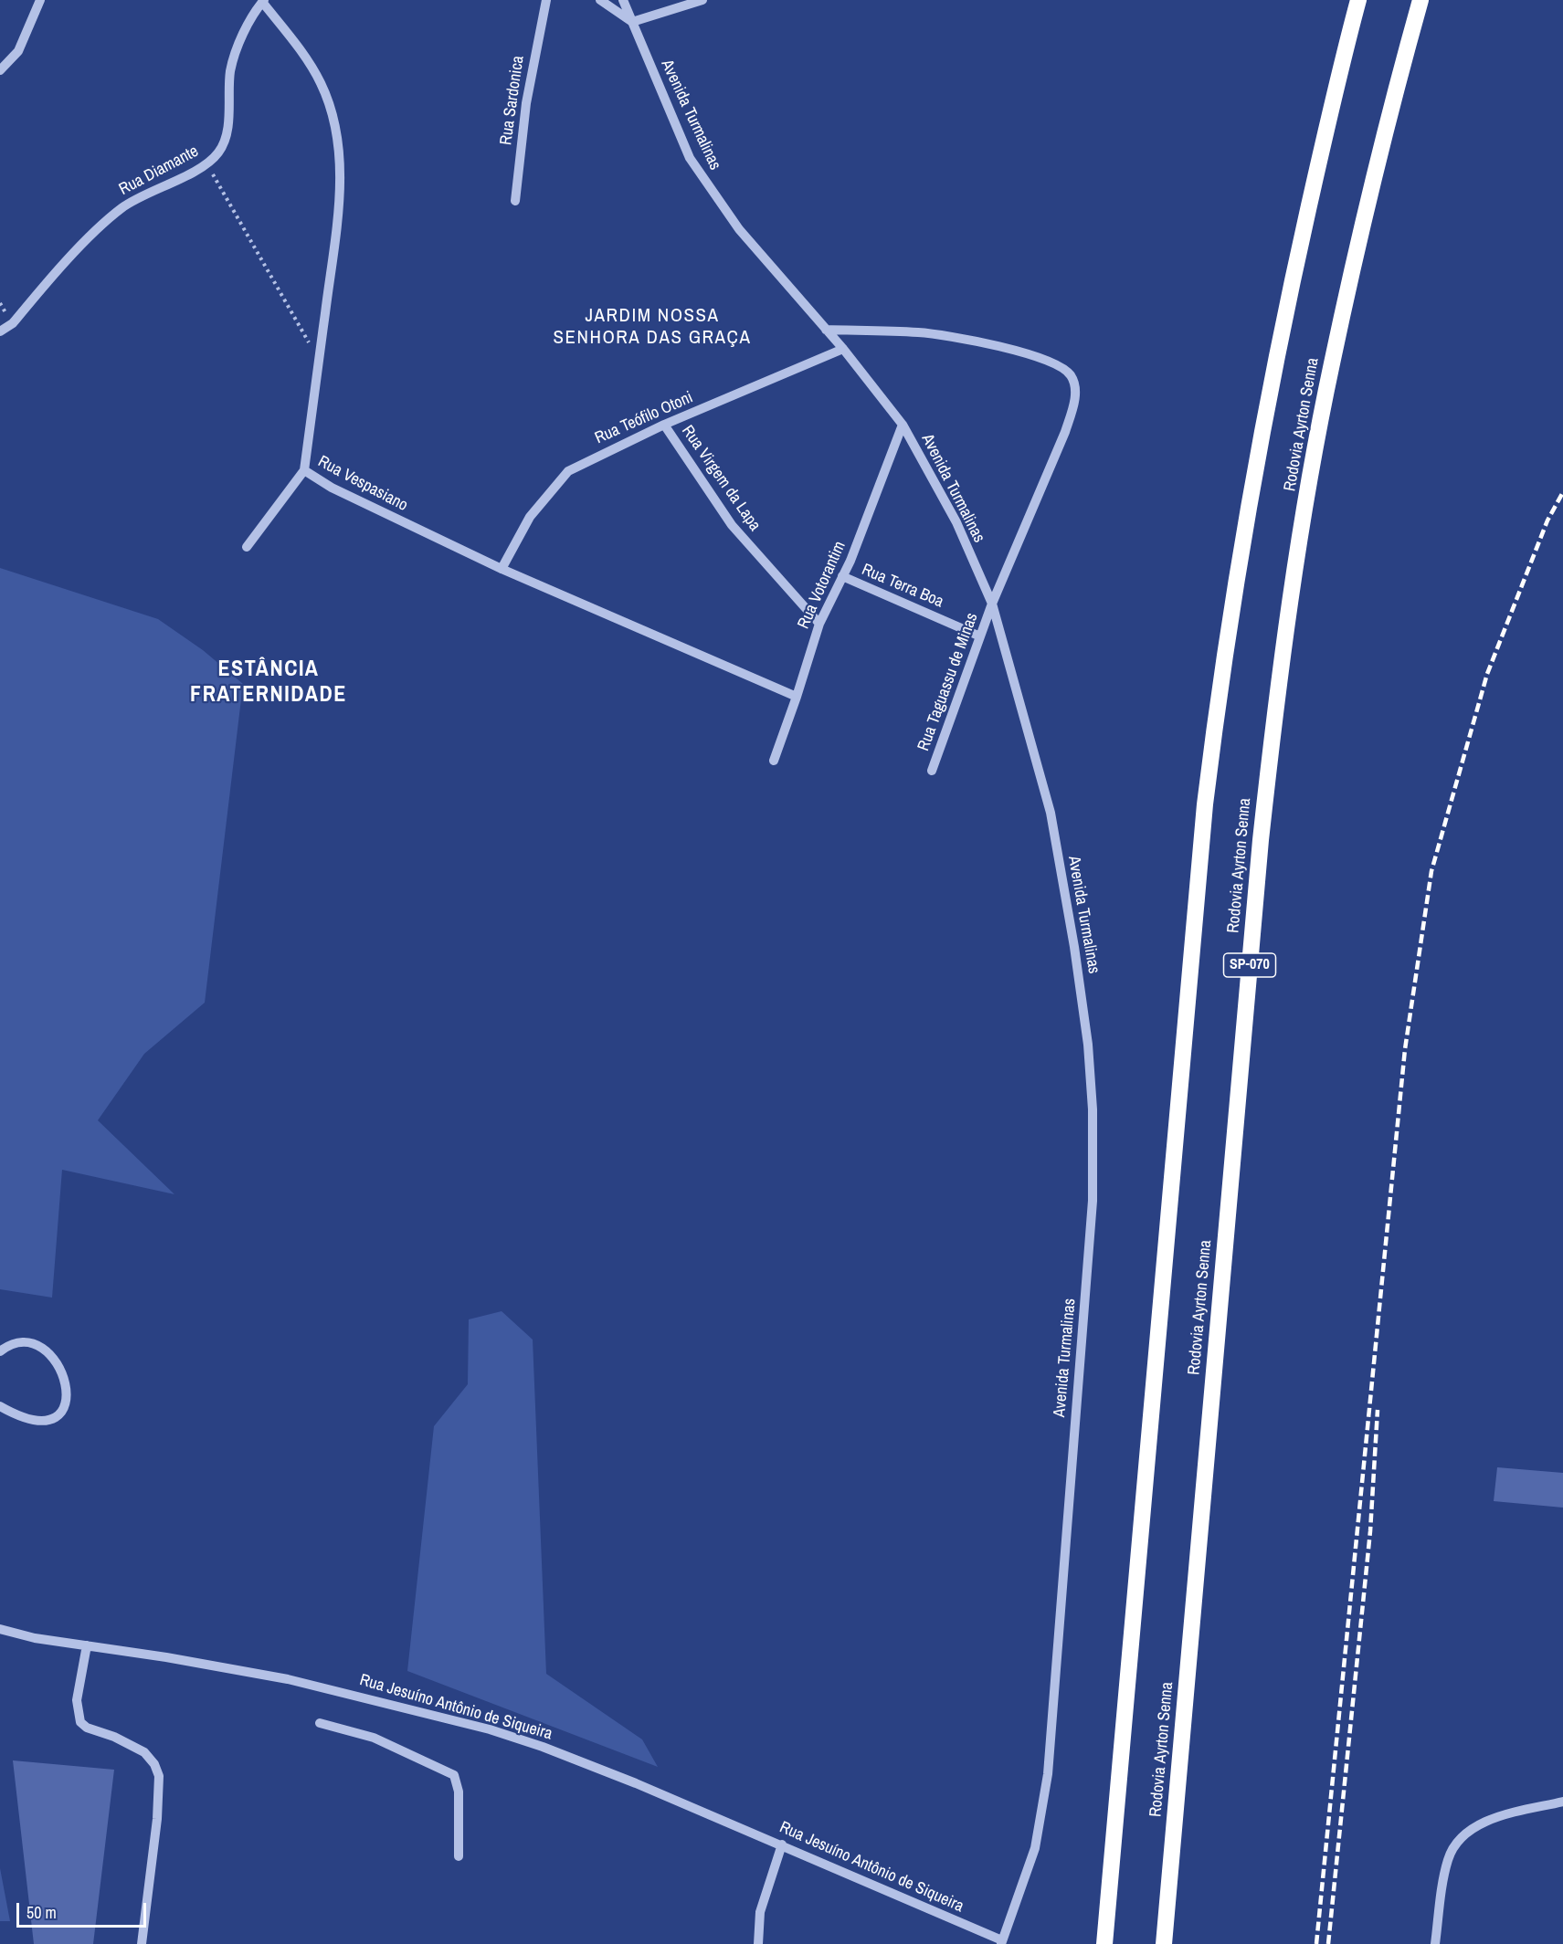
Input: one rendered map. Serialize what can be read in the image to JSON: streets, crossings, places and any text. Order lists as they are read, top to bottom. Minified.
{"streets":{"highway":["Rodovia Ayrton Senna","SP-070"],"street":["Rua Sardonica","Avenida Turmalinas","Rua Diamante","Rua Teófilo Otoni","Rua Virgem da Lapa","Rua Vespasiano","Rua Votorantim","Rua Terra Boa","Rua Taguassu de Minas","Rua Jesuíno Antônio de Siqueira"]},"crossings":[["Avenida Turmalinas","Rua Teófilo Otoni"],["Avenida Turmalinas","Rua Votorantim"],["Avenida Turmalinas","Rua Taguassu de Minas"],["Avenida Turmalinas","Rua Jesuíno Antônio de Siqueira"],["Rua Diamante","Rua Vespasiano"],["Rua Teófilo Otoni","Rua Virgem da Lapa"],["Rua Teófilo Otoni","Rua Vespasiano"],["Rua Virgem da Lapa","Rua Votorantim"],["Rua Vespasiano","Rua Votorantim"],["Rua Votorantim","Rua Terra Boa"],["Rua Terra Boa","Rua Taguassu de Minas"]],"districts":["JARDIM NOSSA SENHORA DAS GRAÇA","ESTÂNCIA FRATERNIDADE"],"scale_bar":"50 m"}
